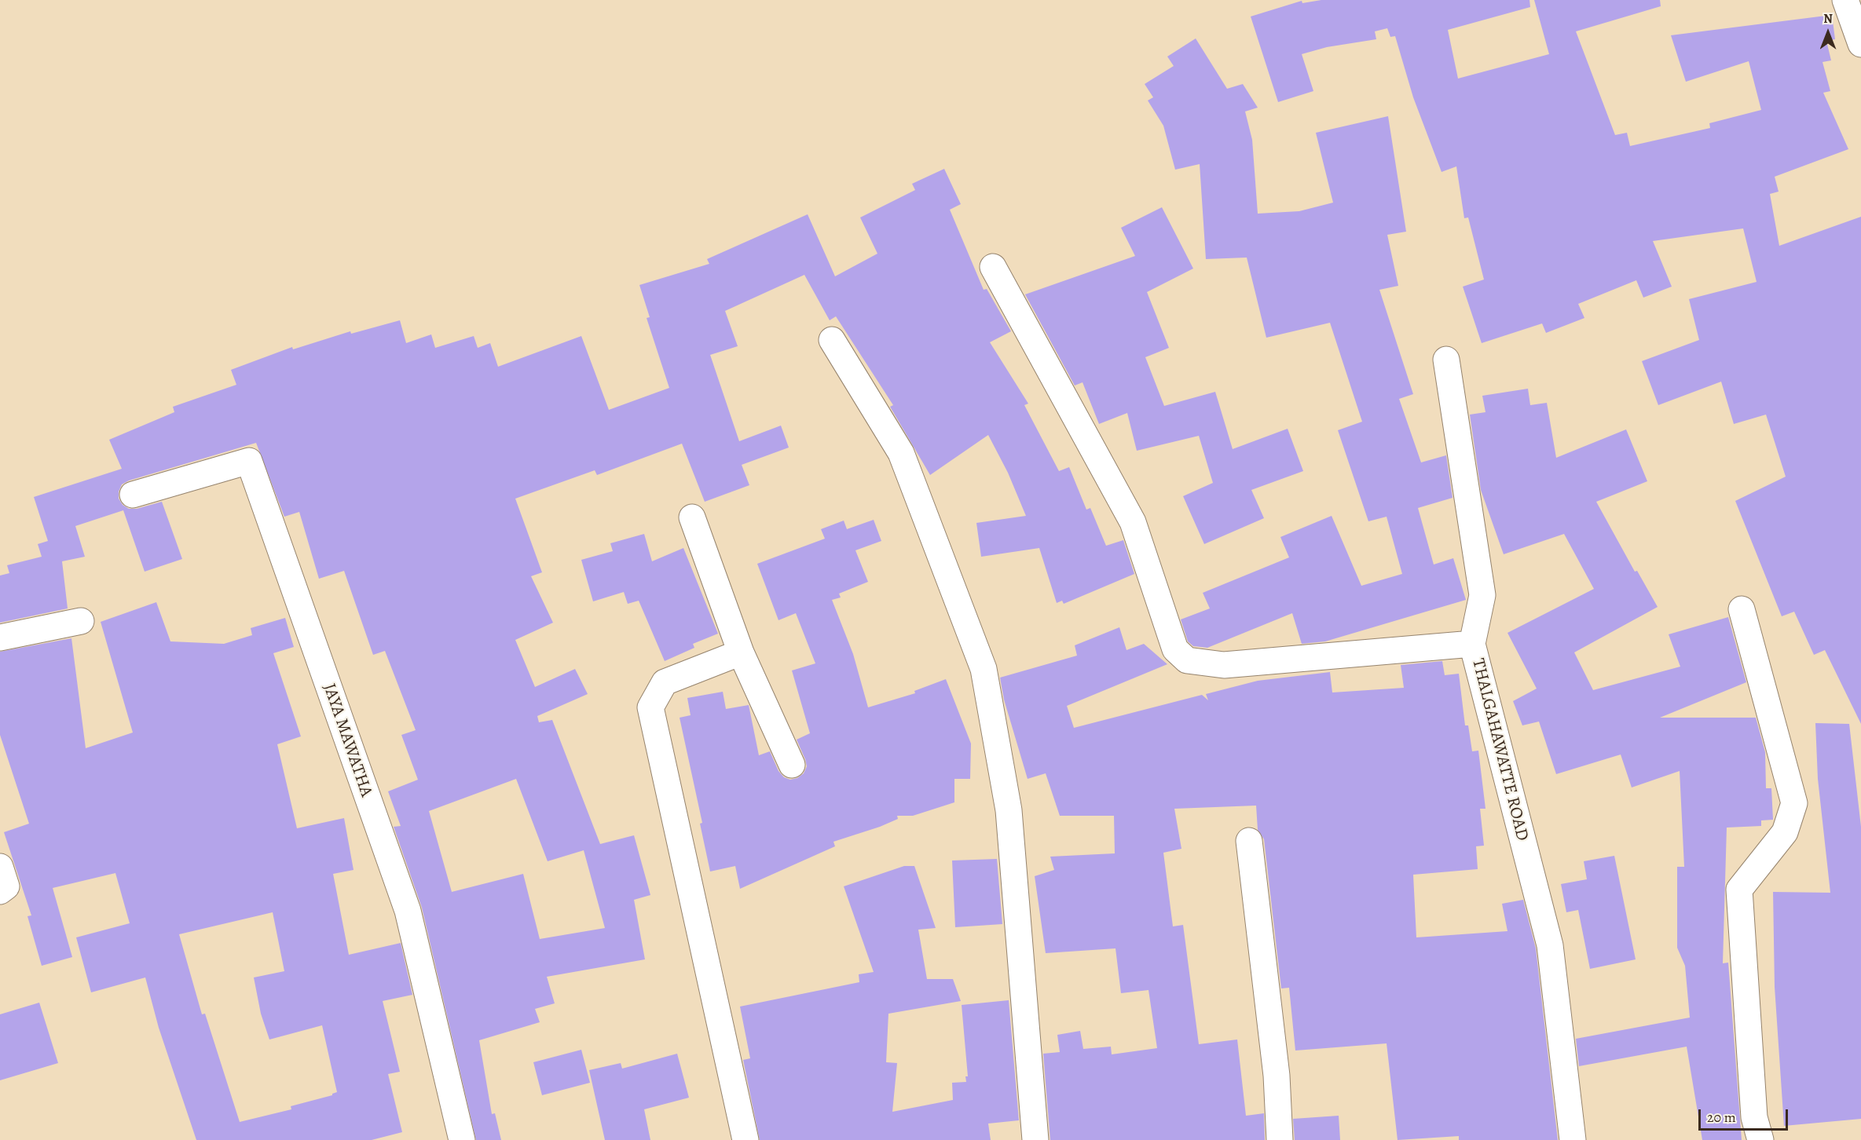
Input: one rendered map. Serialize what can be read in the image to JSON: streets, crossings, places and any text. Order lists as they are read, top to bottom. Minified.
{"streets":{"street":["JAYA MAWATHA","THALGAHAWATTE ROAD"]},"scale_bar":"20 m","north":"top"}
